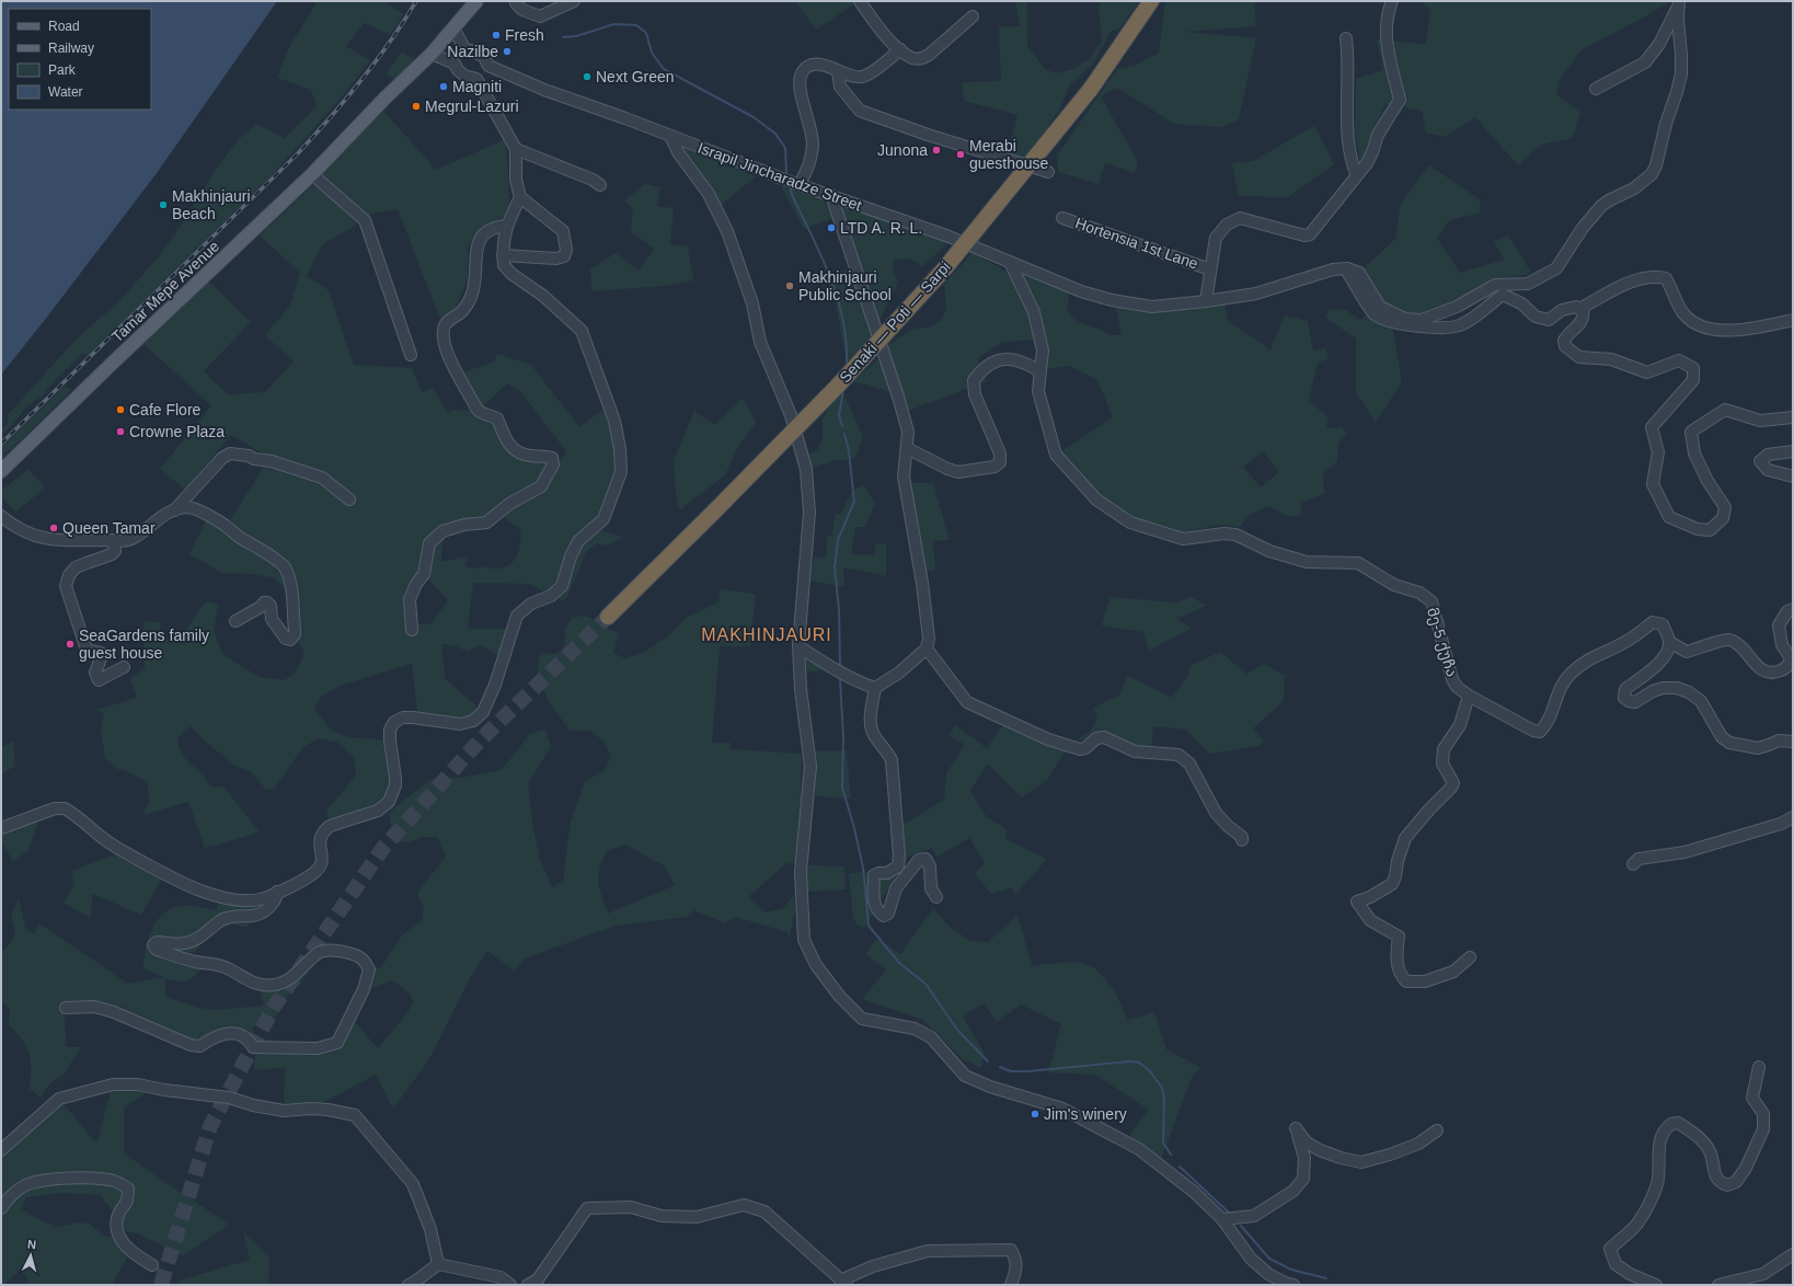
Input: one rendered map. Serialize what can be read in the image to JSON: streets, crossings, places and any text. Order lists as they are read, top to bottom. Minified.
{"streets":{"highway":["Senaki — Poti — Sarpi"],"main road":["Tamar Mepe Avenue"],"street":["Israpil Jincharadze Street","Hortensia 1st Lane","მე-5 ქუჩა"]},"crossings":[["Israpil Jincharadze Street","მე-5 ქუჩა"]],"districts":["MAKHINJAURI"],"places":["Fresh","Nazilbe","Next Green","Magniti","Megrul-Lazuri","Junona","Merabi guesthouse","Makhinjauri Beach","LTD A. R. L.","Makhinjauri Public School","Cafe Flore","Crowne Plaza","Queen Tamar","SeaGardens family guest house","Jim's winery"],"legend":["Road","Railway","Park","Water"],"north":"top"}
